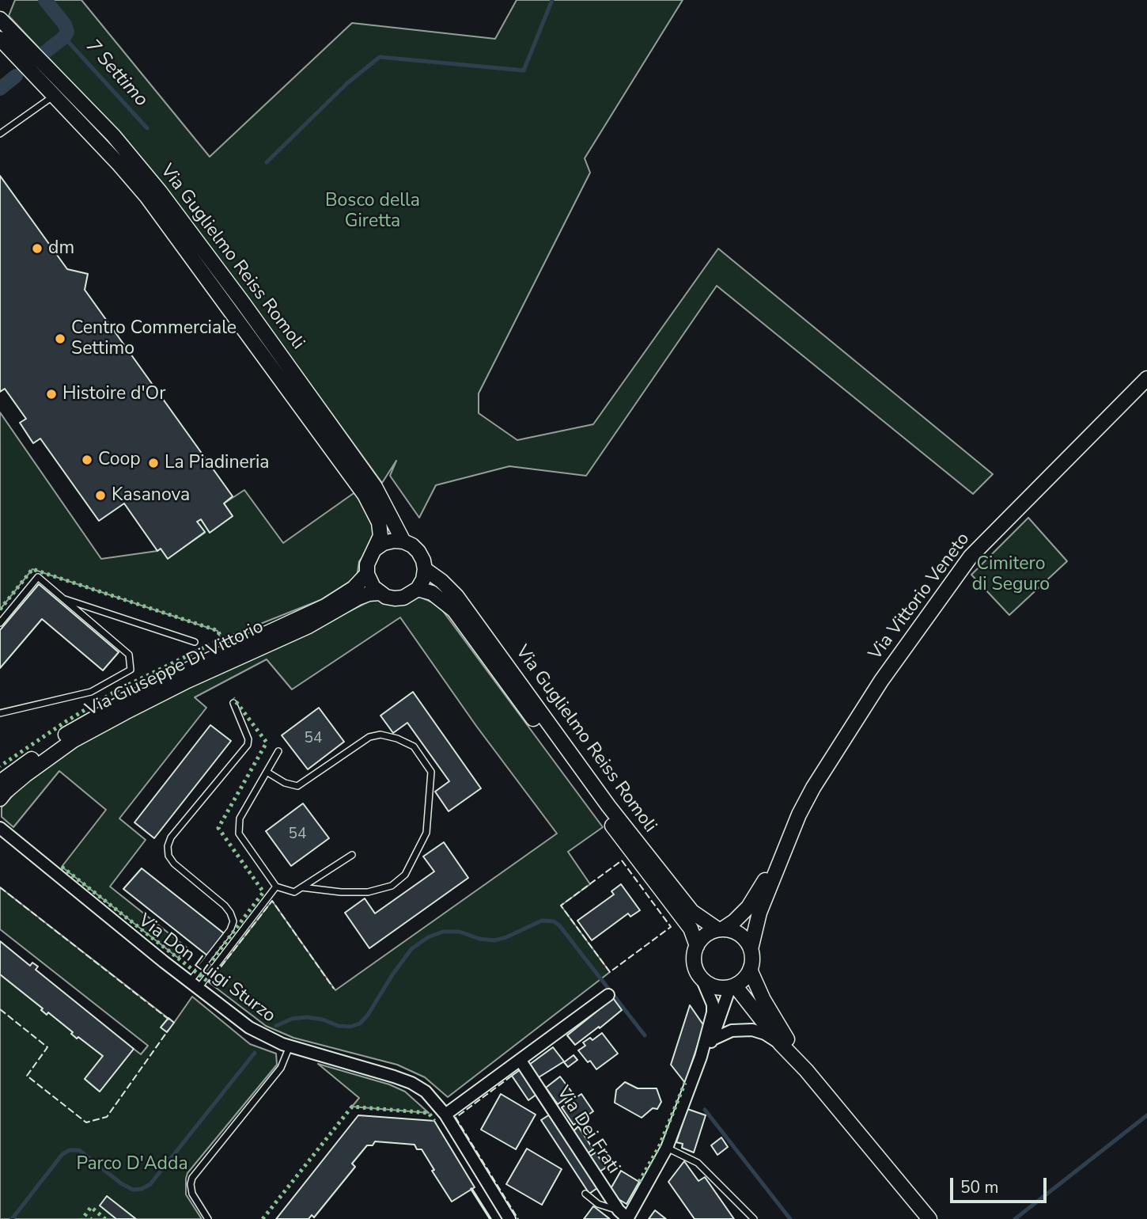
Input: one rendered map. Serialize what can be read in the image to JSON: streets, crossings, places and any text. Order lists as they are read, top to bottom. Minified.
{"streets":{"street":["Via Guglielmo Reiss Romoli","Via Vittorio Veneto","Via Giuseppe Di Vittorio","Via Don Luigi Sturzo","Via Dei Frati"]},"crossings":[["Via Guglielmo Reiss Romoli","Via Giuseppe Di Vittorio"]],"water":["7 Settimo"],"parks":["Bosco della Giretta","Cimitero di Seguro","Parco D'Adda"],"places":["dm","Centro Commerciale Settimo","Histoire d'Or","Coop","La Piadineria","Kasanova"],"house_numbers":["54","54"],"scale_bar":"50 m"}
